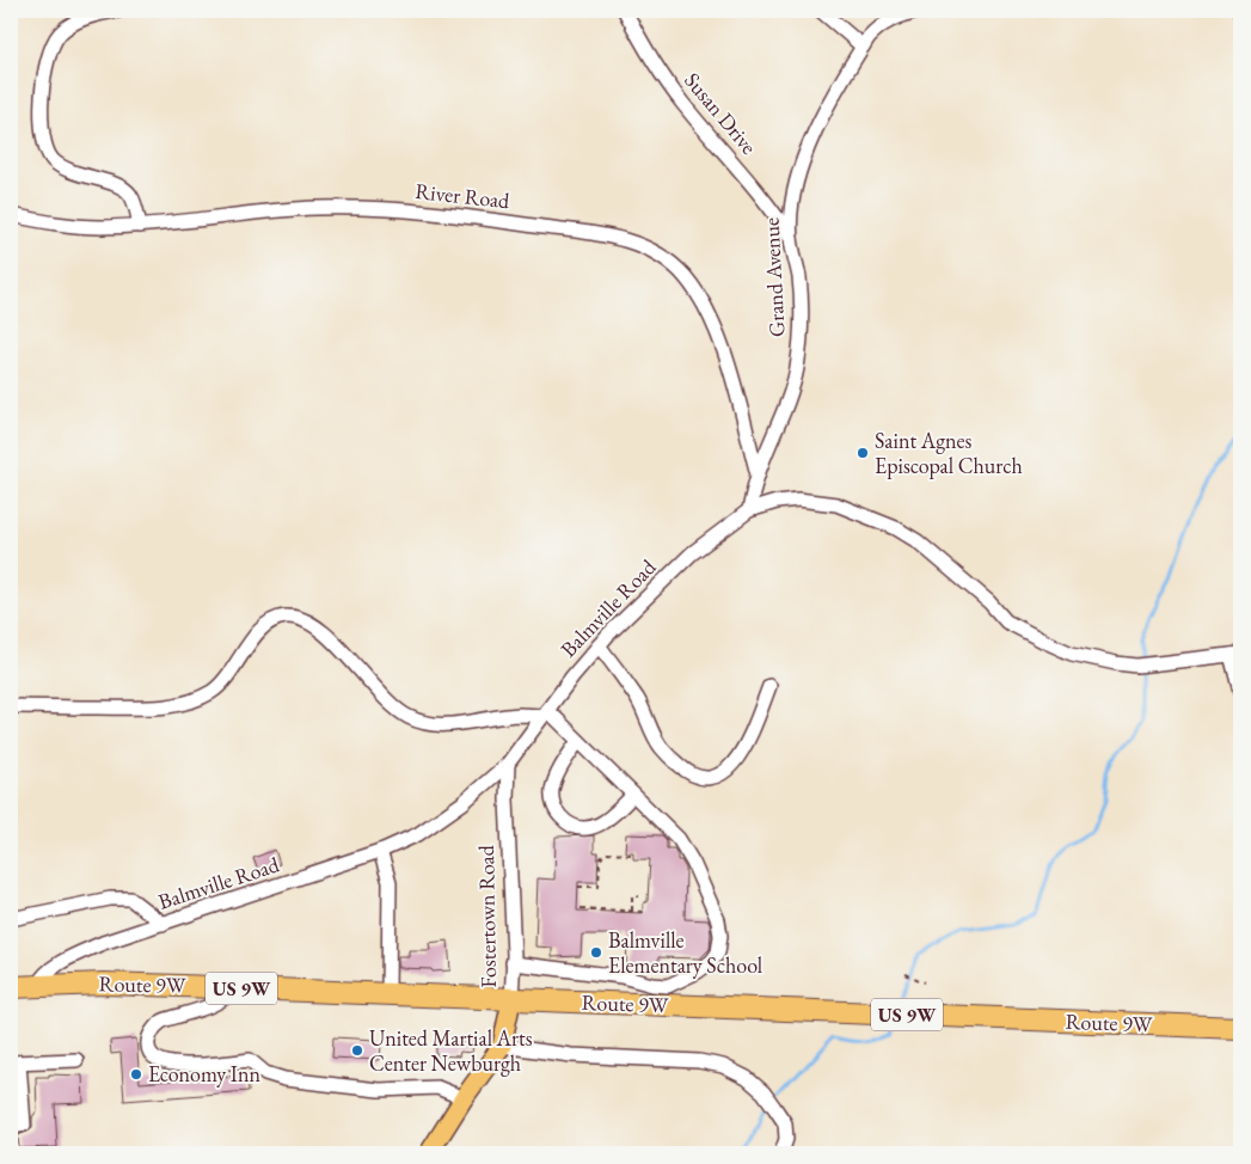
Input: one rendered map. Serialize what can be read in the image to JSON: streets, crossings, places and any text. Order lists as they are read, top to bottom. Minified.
{"streets":{"highway":["Route 9W","US 9W"],"main road":["Fostertown Road"],"street":["Susan Drive","River Road","Grand Avenue","Balmville Road"]},"crossings":[["Susan Drive","Grand Avenue"],["River Road","Grand Avenue"],["Grand Avenue","Balmville Road"],["Balmville Road","Fostertown Road"],["Balmville Road","Route 9W"],["Fostertown Road","Route 9W"]],"places":["Saint Agnes Episcopal Church","Balmville Elementary School","United Martial Arts Center Newburgh","Economy Inn"]}
